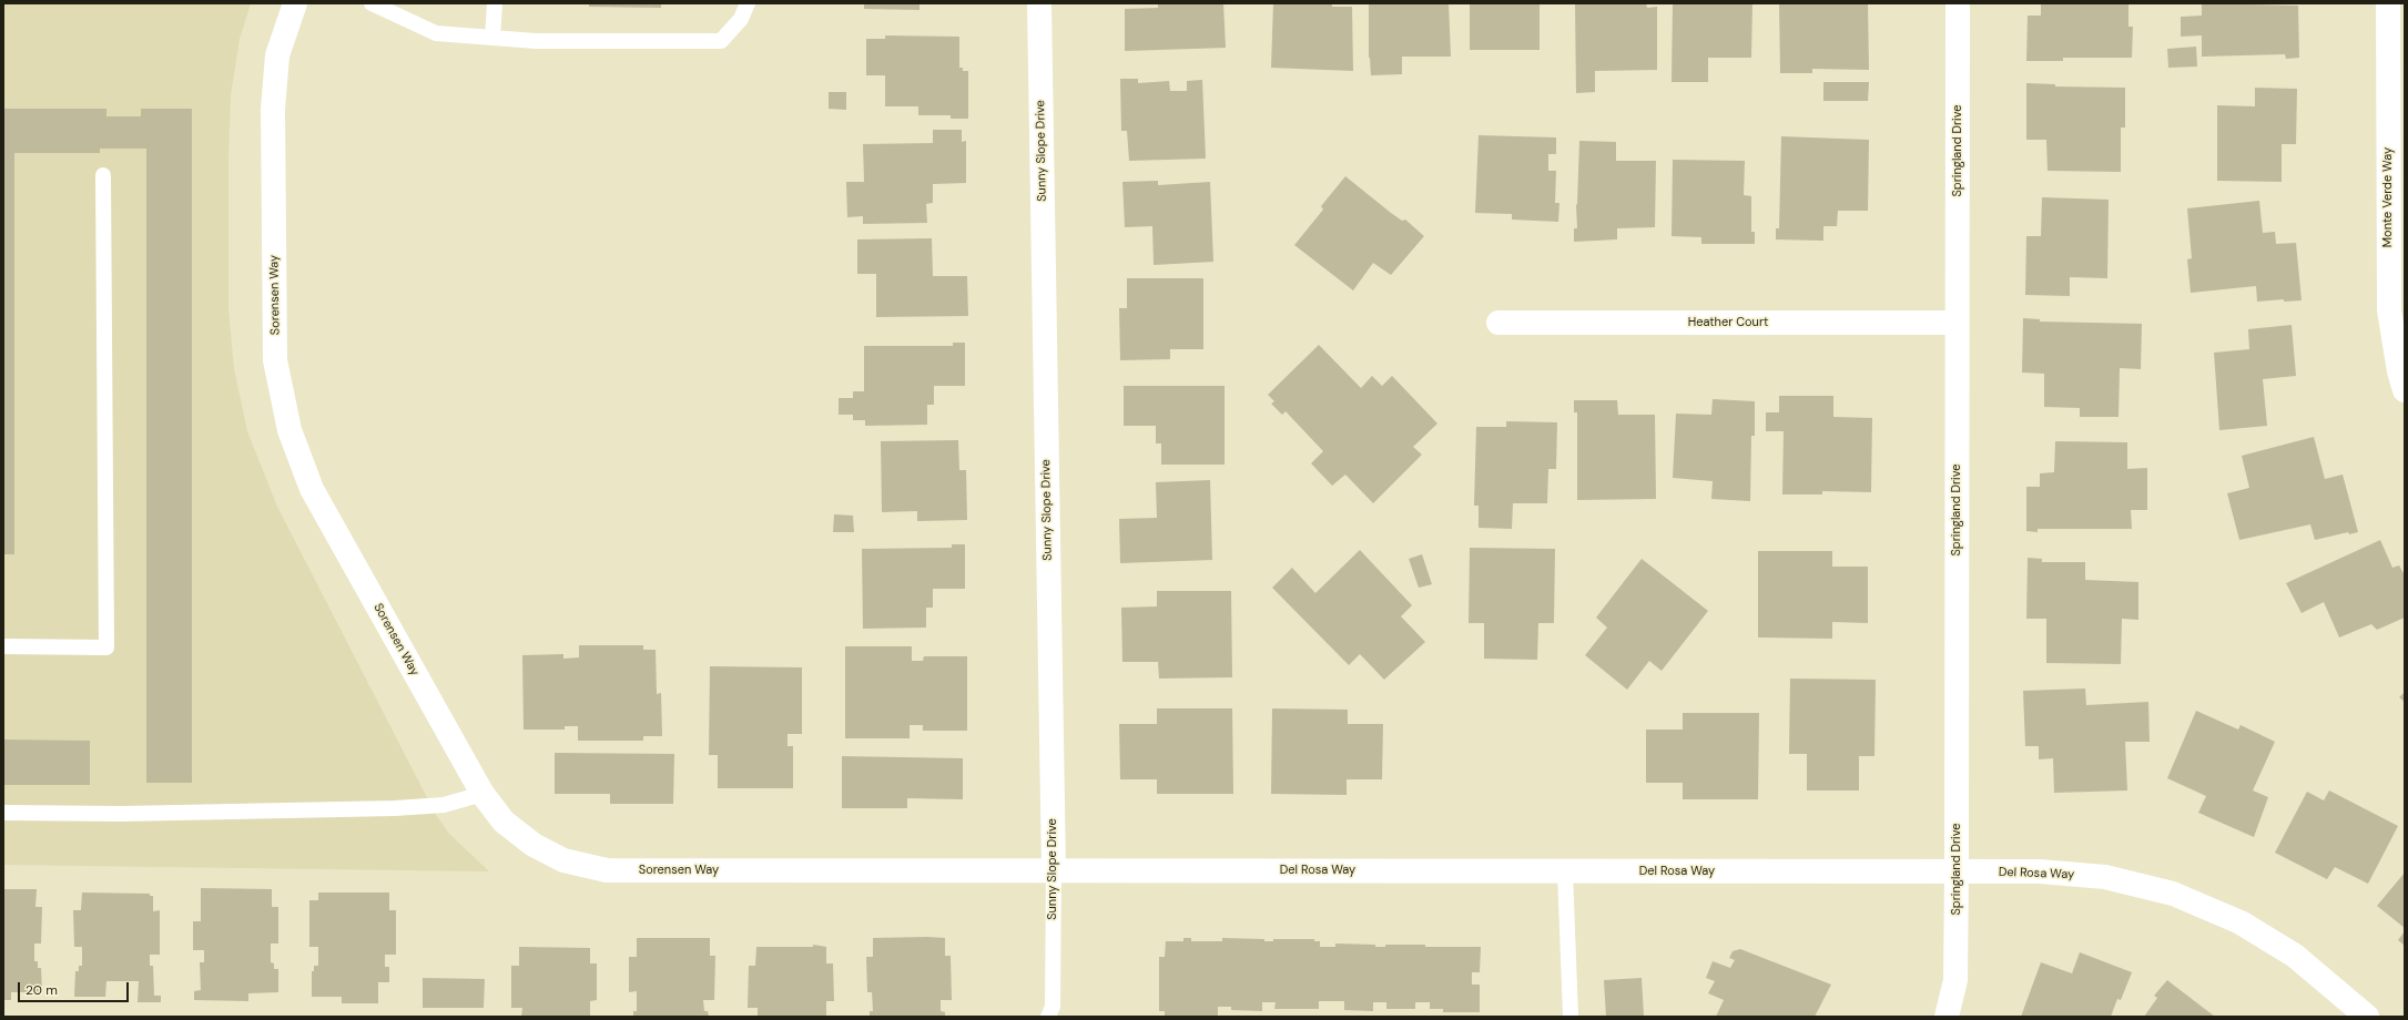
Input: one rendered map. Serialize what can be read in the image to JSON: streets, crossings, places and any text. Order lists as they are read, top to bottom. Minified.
{"streets":{"street":["Sunny Slope Drive","Springland Drive","Monte Verde Way","Sorensen Way","Heather Court","Del Rosa Way"]},"crossings":[["Sunny Slope Drive","Del Rosa Way"],["Springland Drive","Heather Court"],["Springland Drive","Del Rosa Way"],["Sorensen Way","Del Rosa Way"]],"scale_bar":"20 m"}
